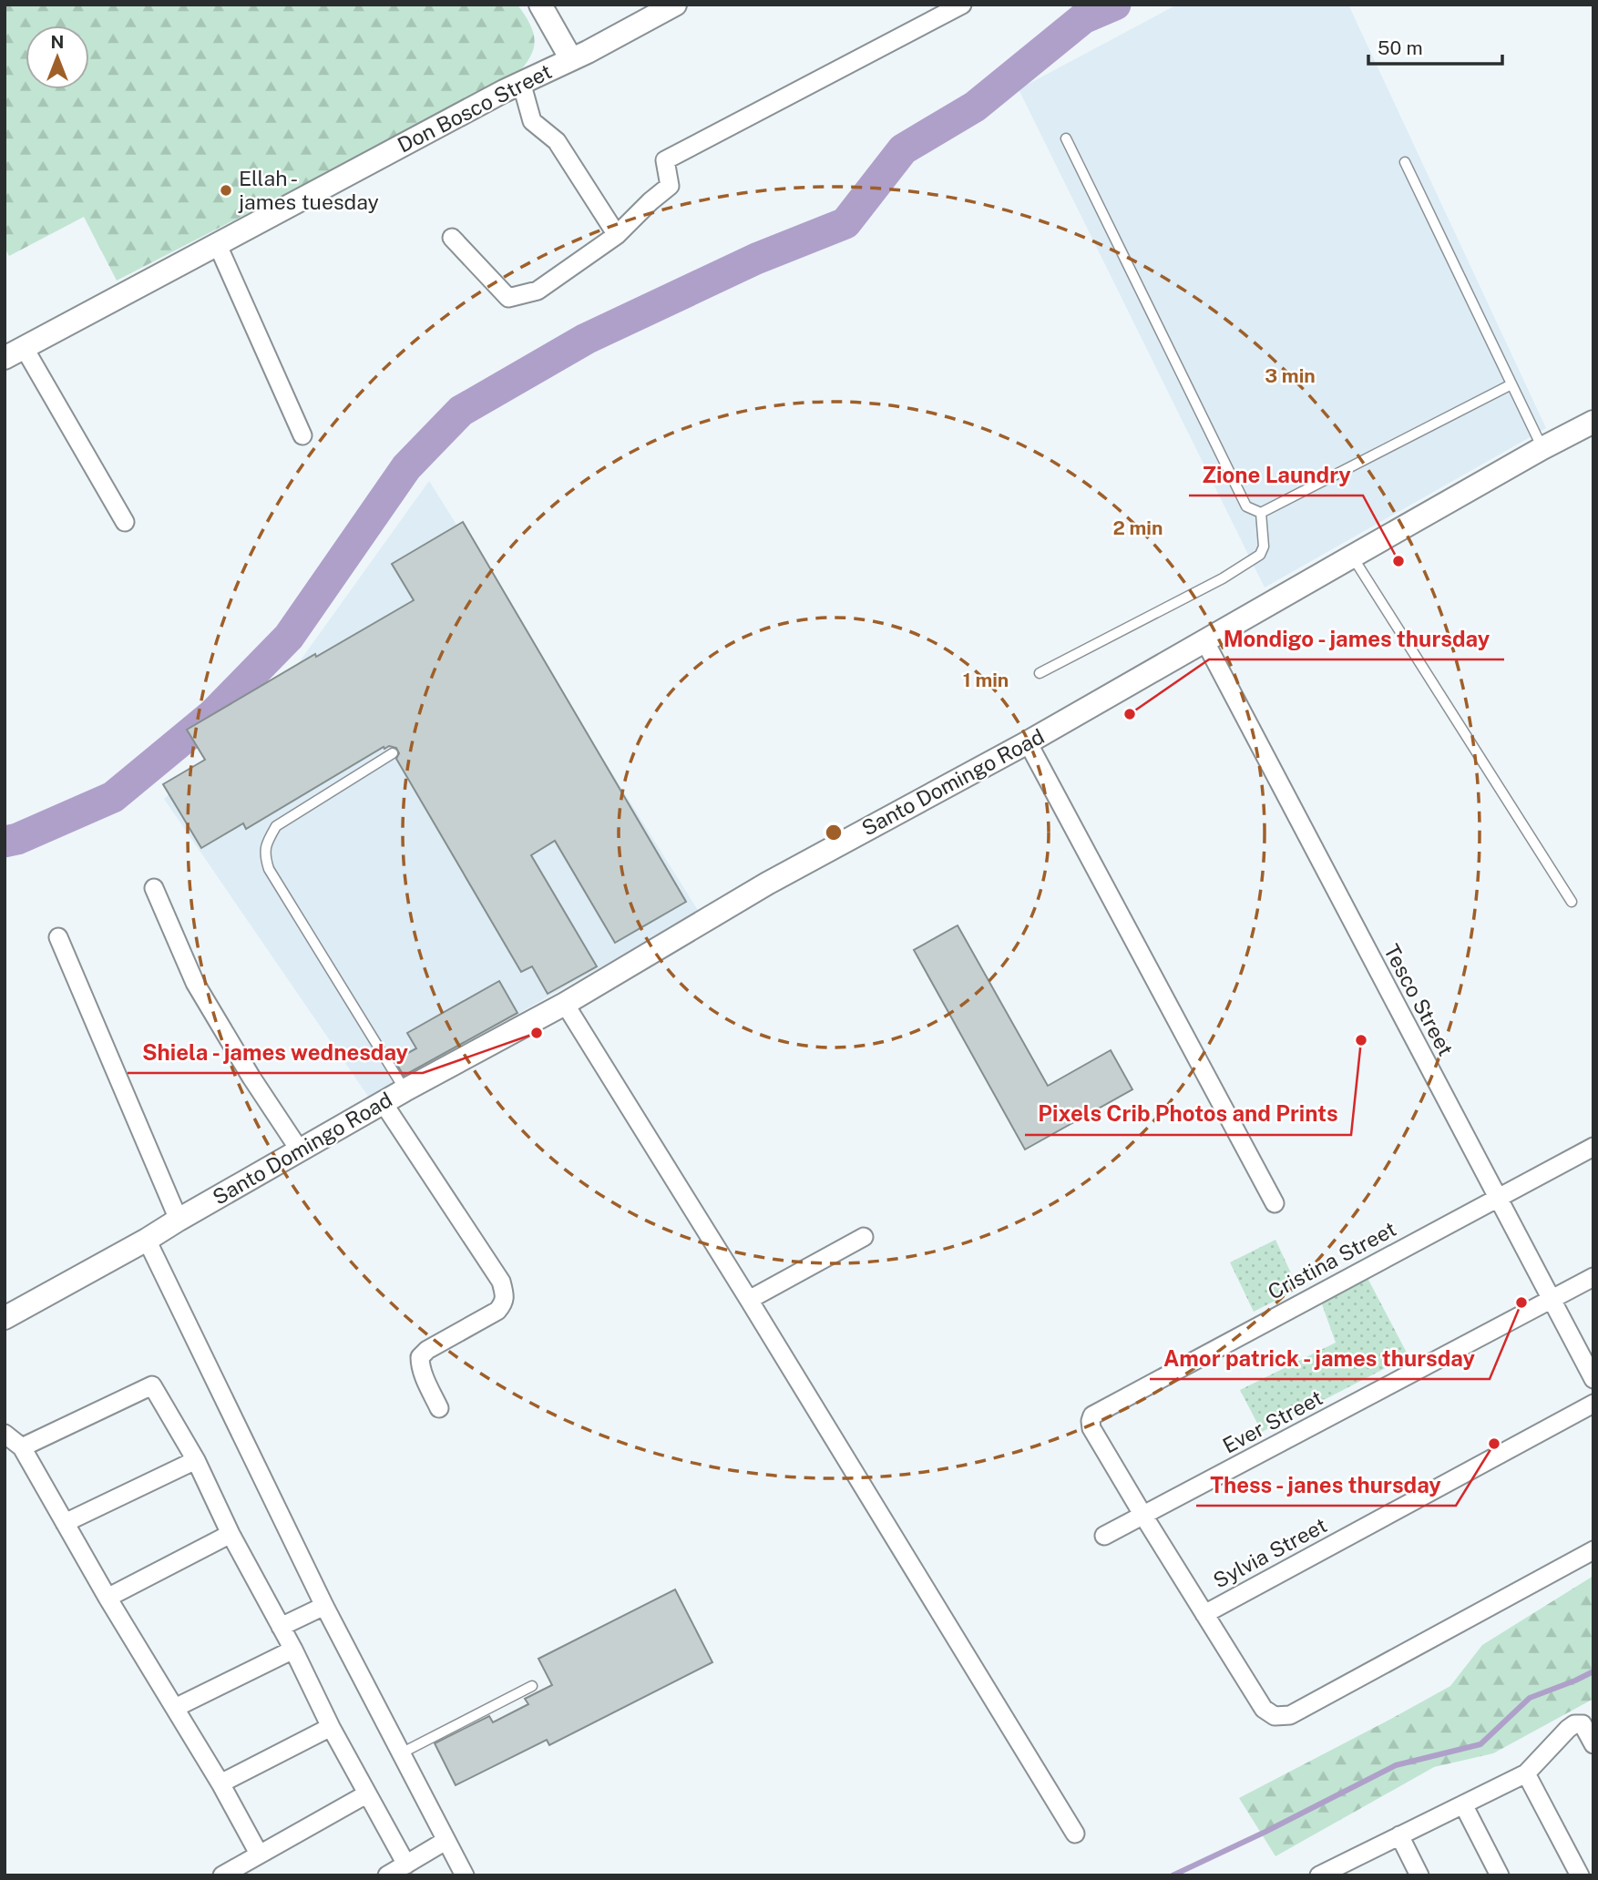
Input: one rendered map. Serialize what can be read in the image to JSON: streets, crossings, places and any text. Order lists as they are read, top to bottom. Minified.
{"streets":{"street":["Don Bosco Street","Santo Domingo Road","Tesco Street","Cristina Street","Ever Street","Sylvia Street"]},"crossings":[["Santo Domingo Road","Tesco Street"],["Tesco Street","Cristina Street"],["Tesco Street","Ever Street"],["Cristina Street","Ever Street"]],"places":["Ellah - james tuesday","Zione Laundry","Mondigo - james thursday","Shiela - james wednesday","Pixels Crib Photos and Prints","Amor patrick - james thursday","Thess - janes thursday"],"scale_bar":"50 m","north":"top","rings":["3 min","2 min","1 min"]}
